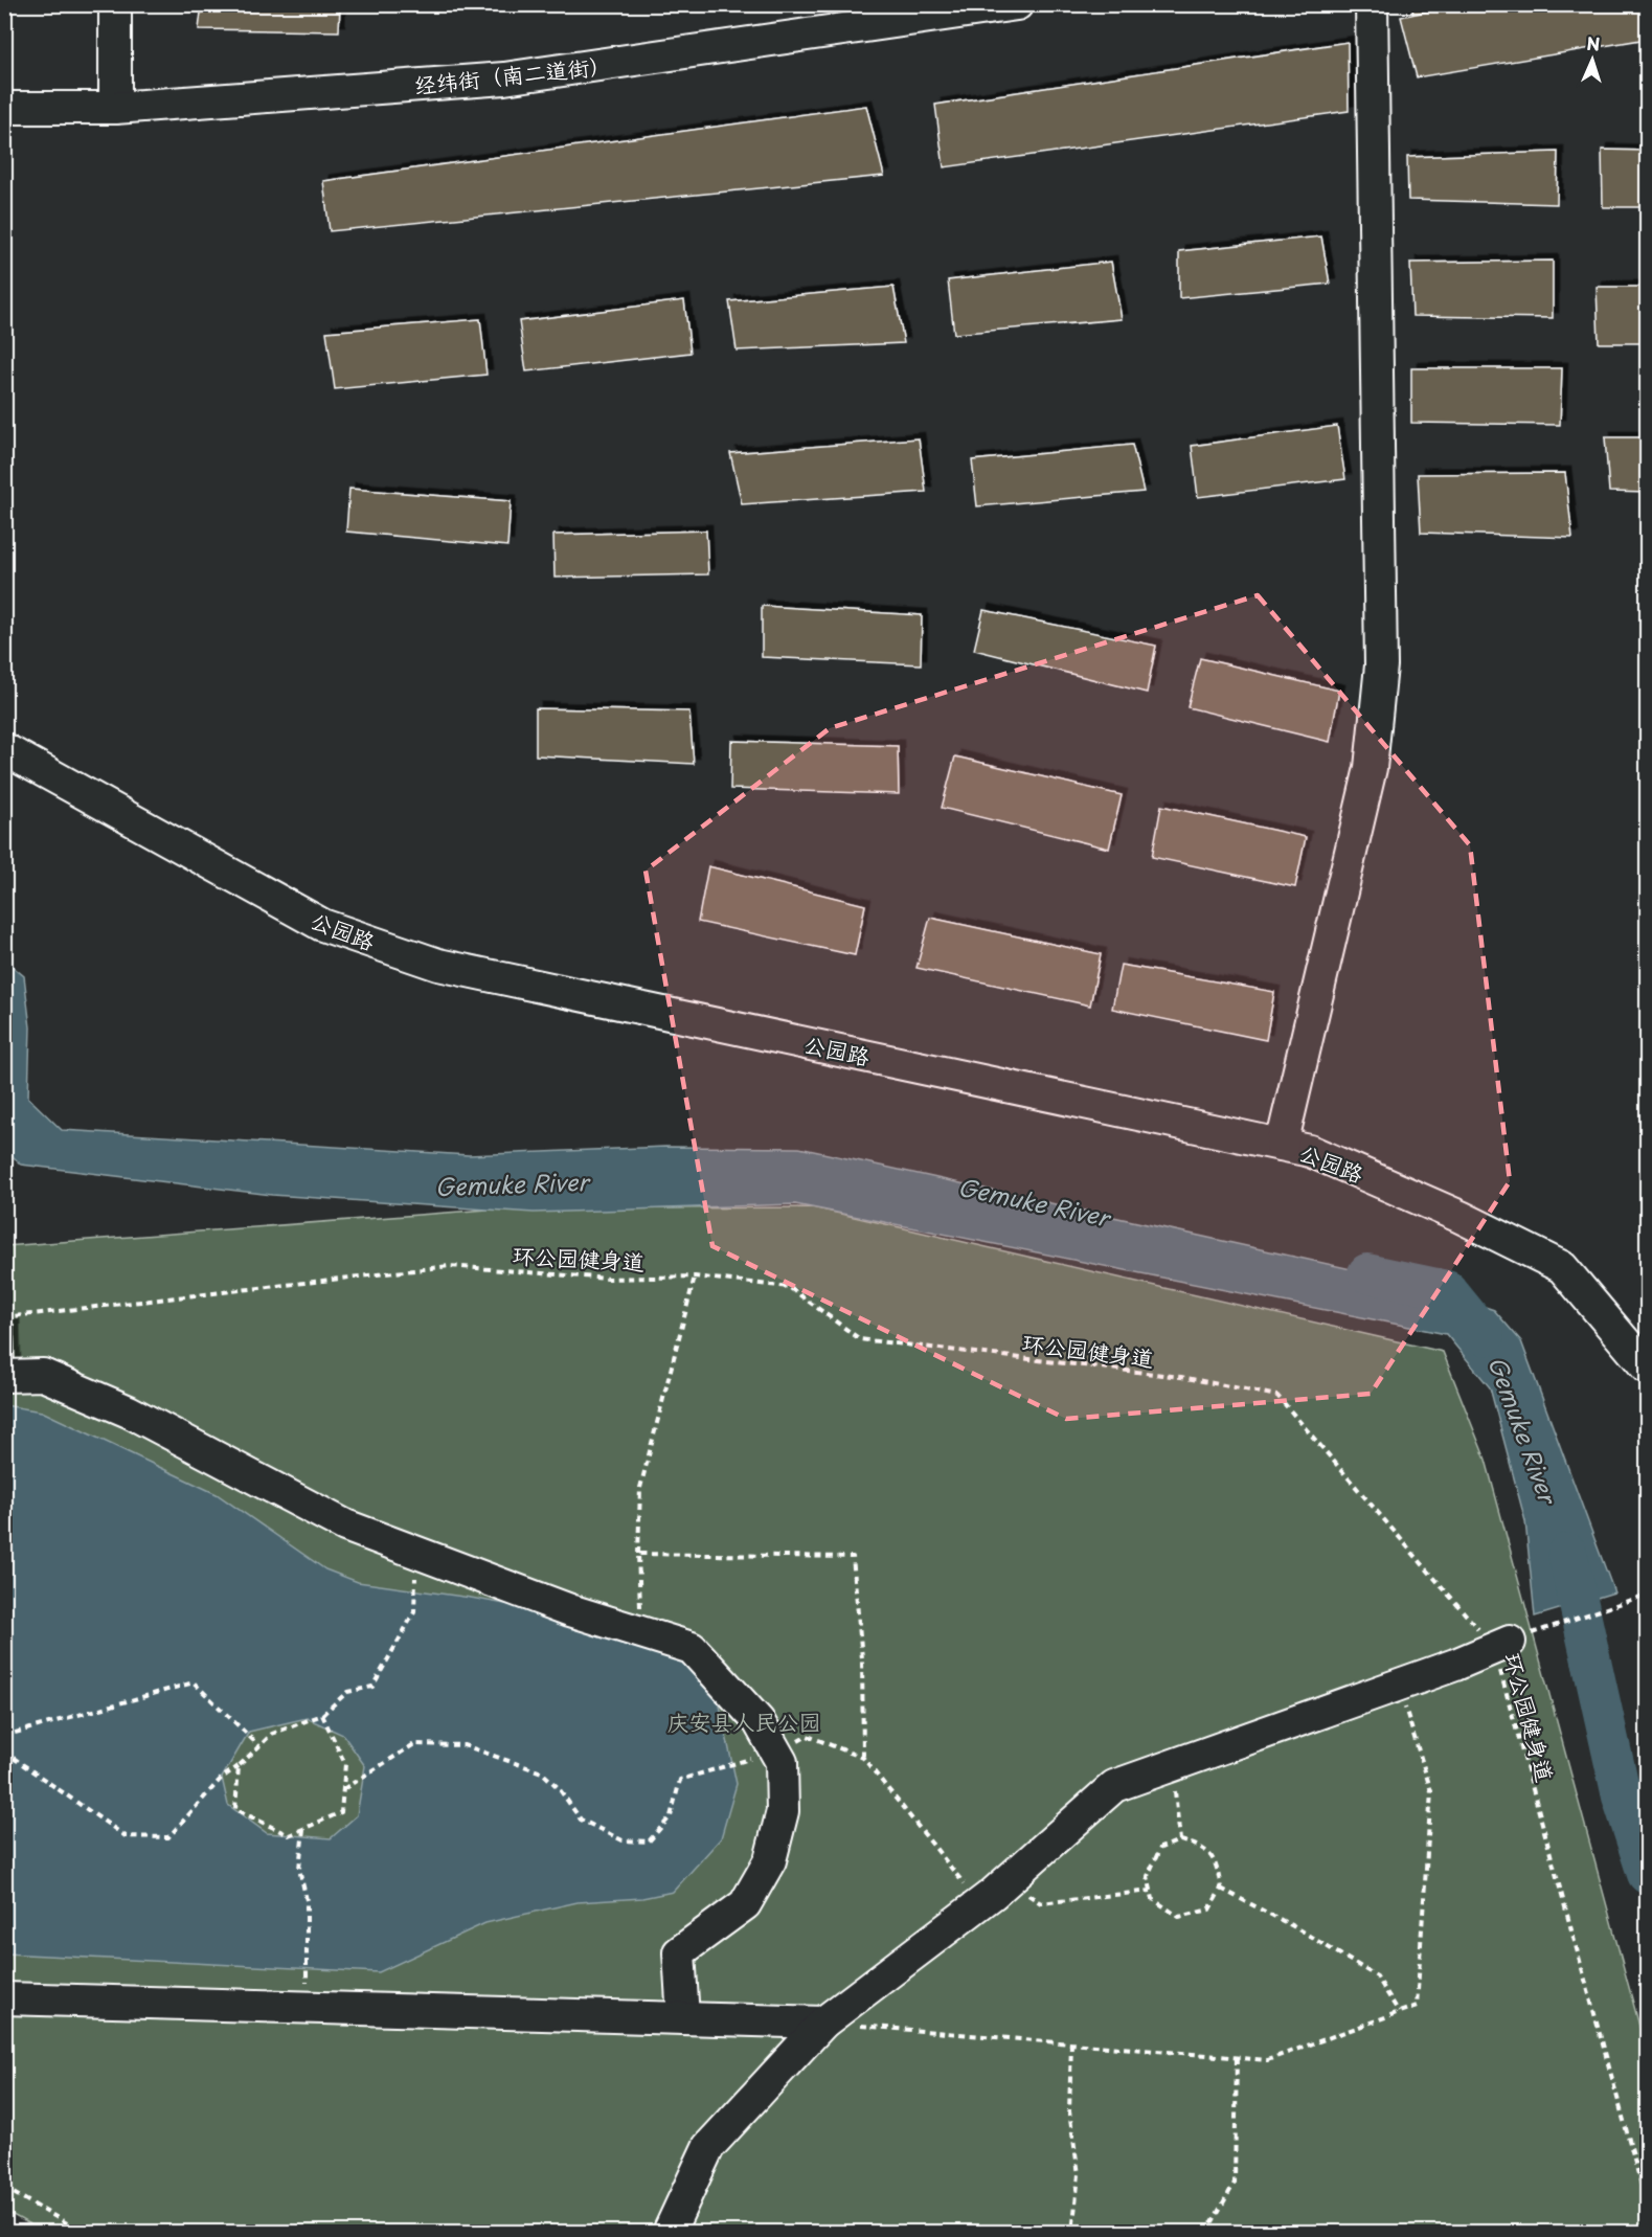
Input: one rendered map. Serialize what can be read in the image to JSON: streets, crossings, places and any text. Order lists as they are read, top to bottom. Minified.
{"streets":{"street":["经纬街（南二道街）","公园路"],"path":["环公园健身道"]},"water":["Gemuke River"],"parks":["庆安县人民公园"],"north":"top"}
